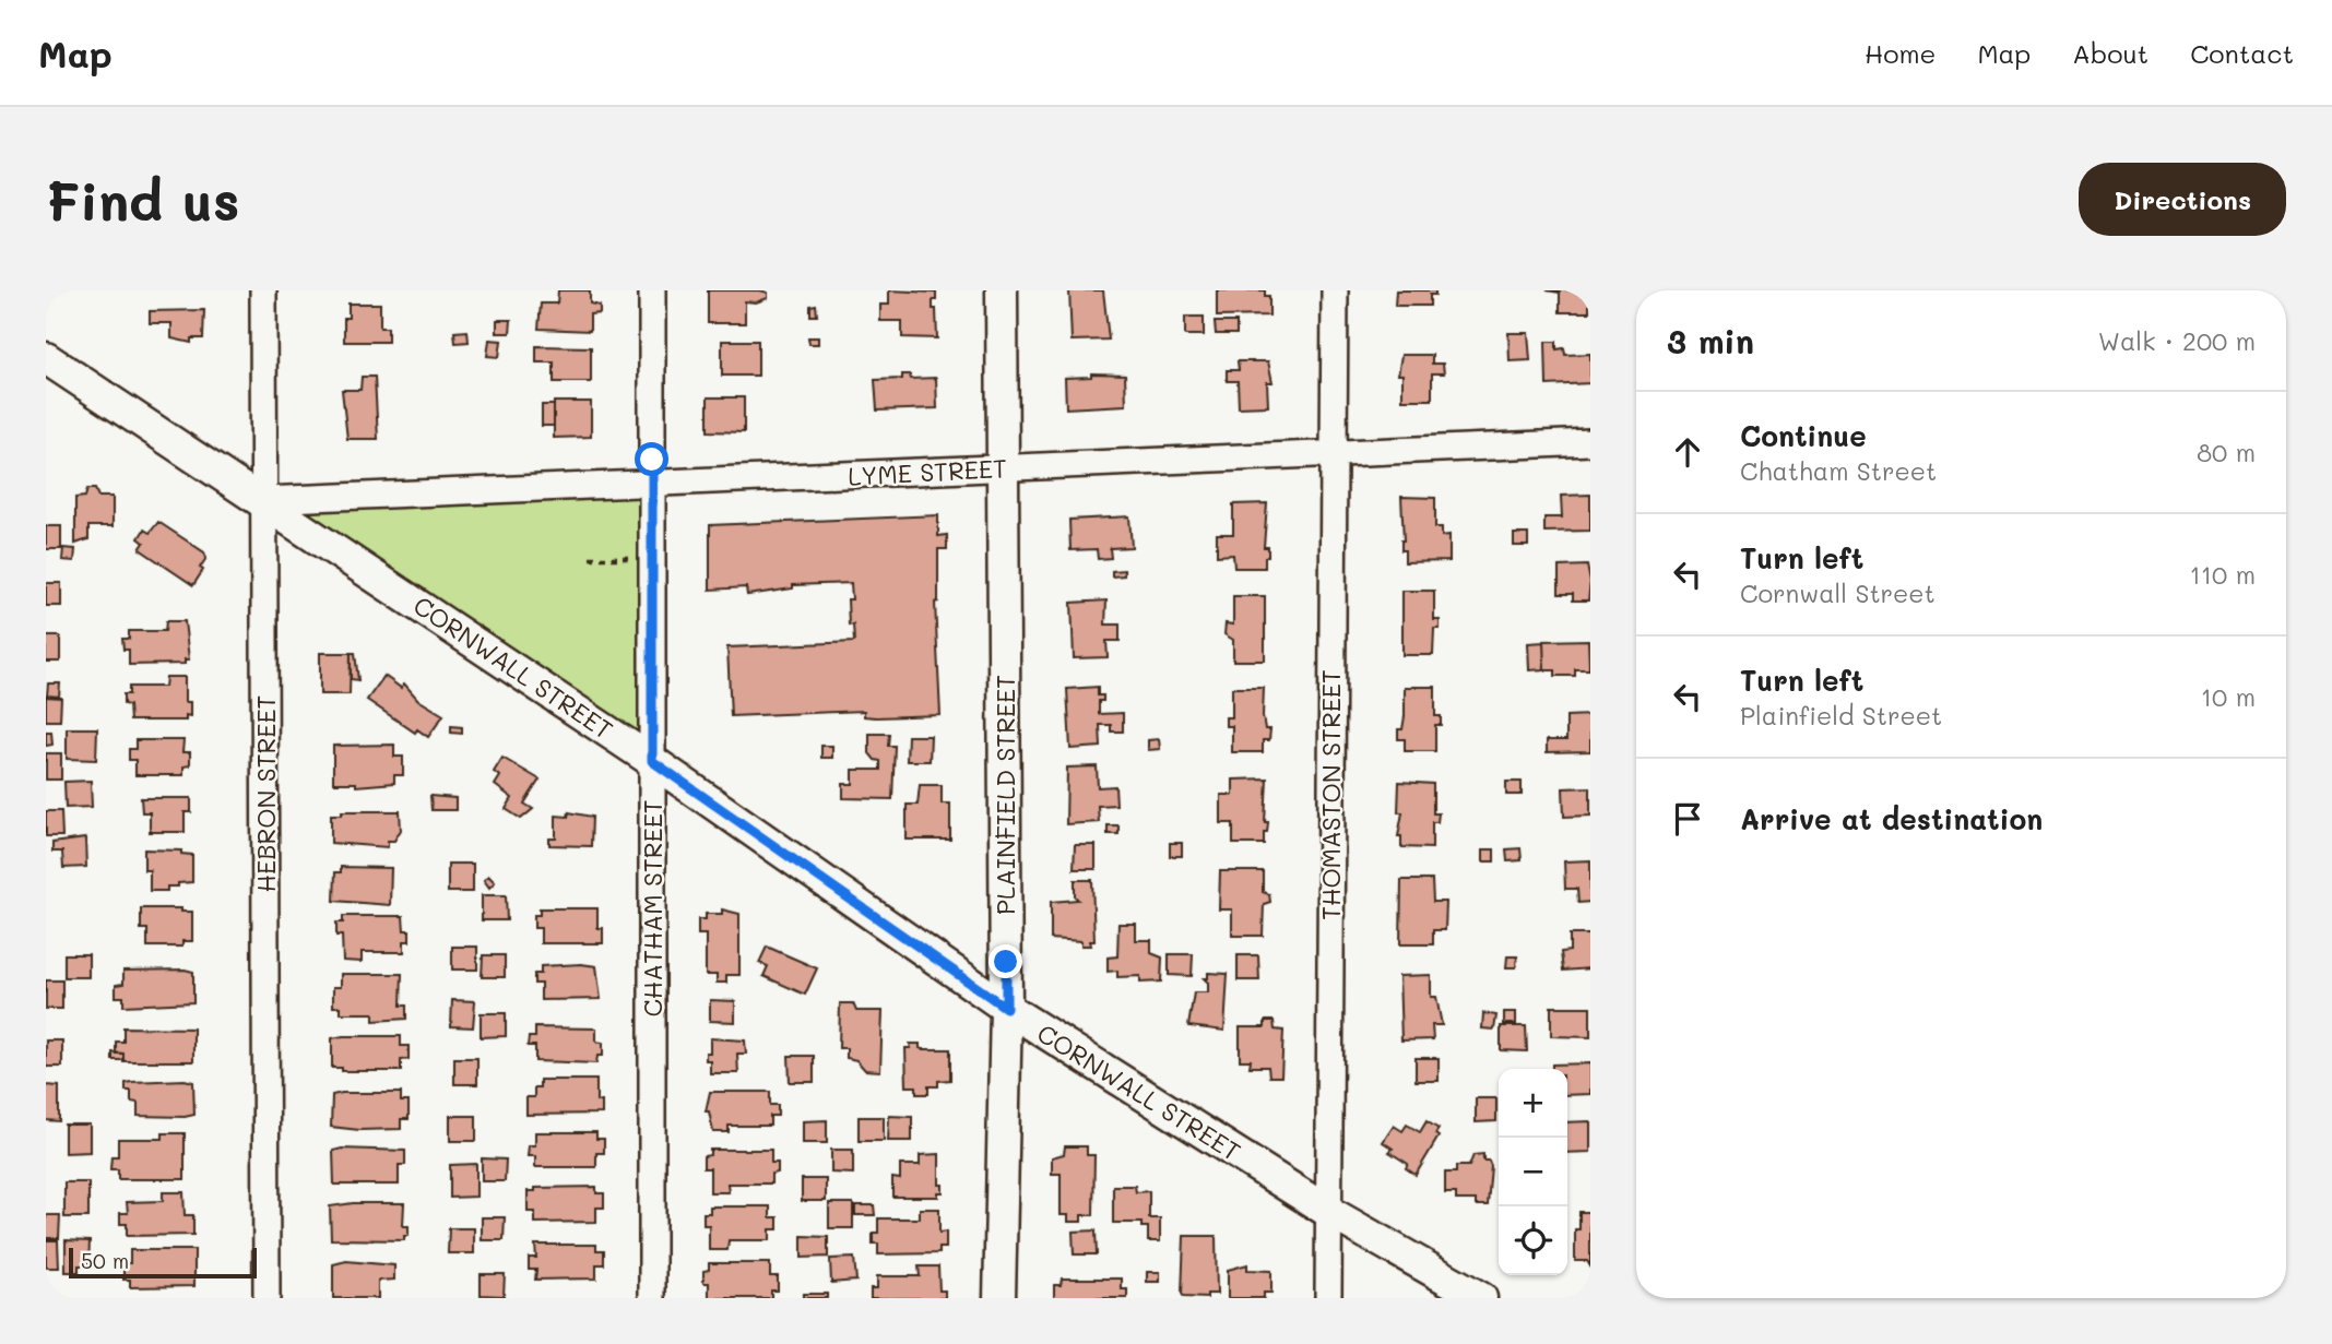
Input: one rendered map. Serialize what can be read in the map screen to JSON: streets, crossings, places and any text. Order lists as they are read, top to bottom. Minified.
{"streets":{"street":["LYME STREET","CORNWALL STREET","HEBRON STREET","PLAINFIELD STREET","THOMASTON STREET","CHATHAM STREET"]},"crossings":[["LYME STREET","CORNWALL STREET"],["LYME STREET","HEBRON STREET"],["LYME STREET","PLAINFIELD STREET"],["LYME STREET","THOMASTON STREET"],["LYME STREET","CHATHAM STREET"],["CORNWALL STREET","HEBRON STREET"],["CORNWALL STREET","PLAINFIELD STREET"],["CORNWALL STREET","THOMASTON STREET"],["CORNWALL STREET","CHATHAM STREET"]],"scale_bar":"50 m","page":{"header":"Map","nav":["Home","Map","About","Contact"],"buttons":"Directions","title":"Find us","heading":["3 min","Walk · 200 m"],"list":[["Continue","Chatham Street","80 m"],["Turn left","Cornwall Street","110 m"],["Turn left","Plainfield Street","10 m"],"Arrive at destination"],"map_buttons":["+","−"],"scale":"50 m"}}
